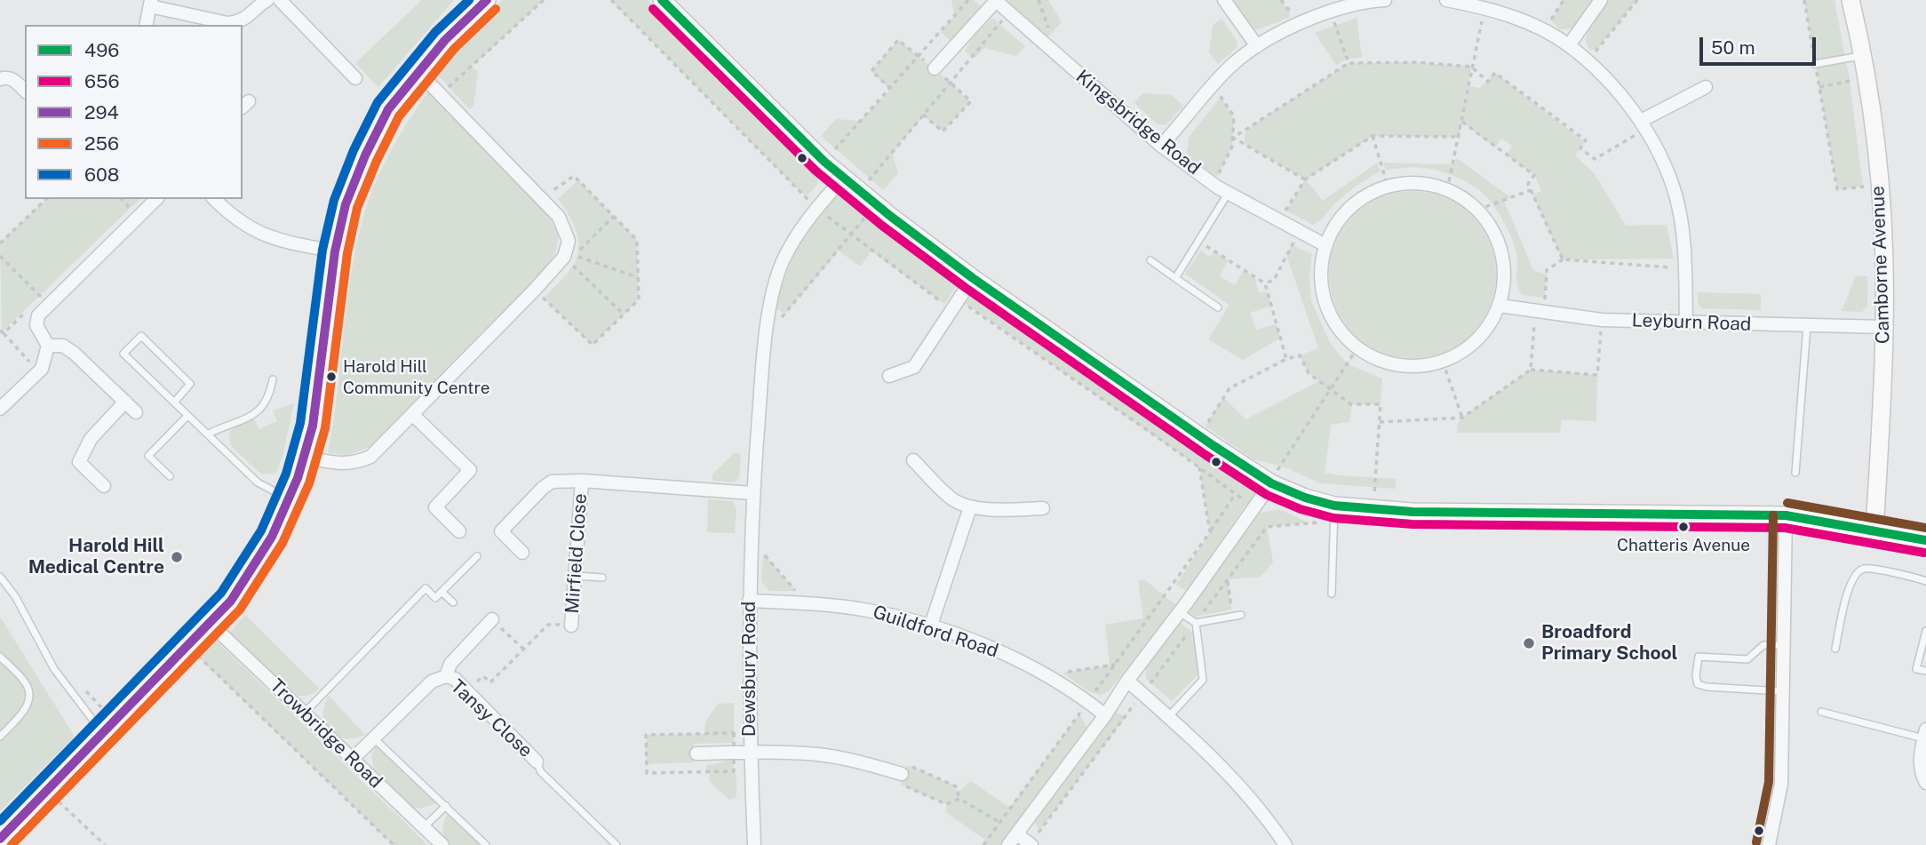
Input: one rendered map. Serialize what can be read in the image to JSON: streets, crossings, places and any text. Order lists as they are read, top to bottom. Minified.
{"streets":{"street":["Kingsbridge Road","Camborne Avenue","Leyburn Road","Mirfield Close","Guildford Road","Dewsbury Road","Tansy Close","Trowbridge Road"]},"crossings":[["Kingsbridge Road","Leyburn Road"],["Camborne Avenue","Leyburn Road"],["Guildford Road","Dewsbury Road"],["Tansy Close","Trowbridge Road"]],"places":["Harold Hill Community Centre","Chatteris Avenue","Harold Hill Medical Centre","Broadford Primary School"],"lines":["transit line 496","transit line 294","transit line 608","transit line 656","transit line 256"],"legend":["496","656","294","256","608"],"scale_bar":"50 m"}
